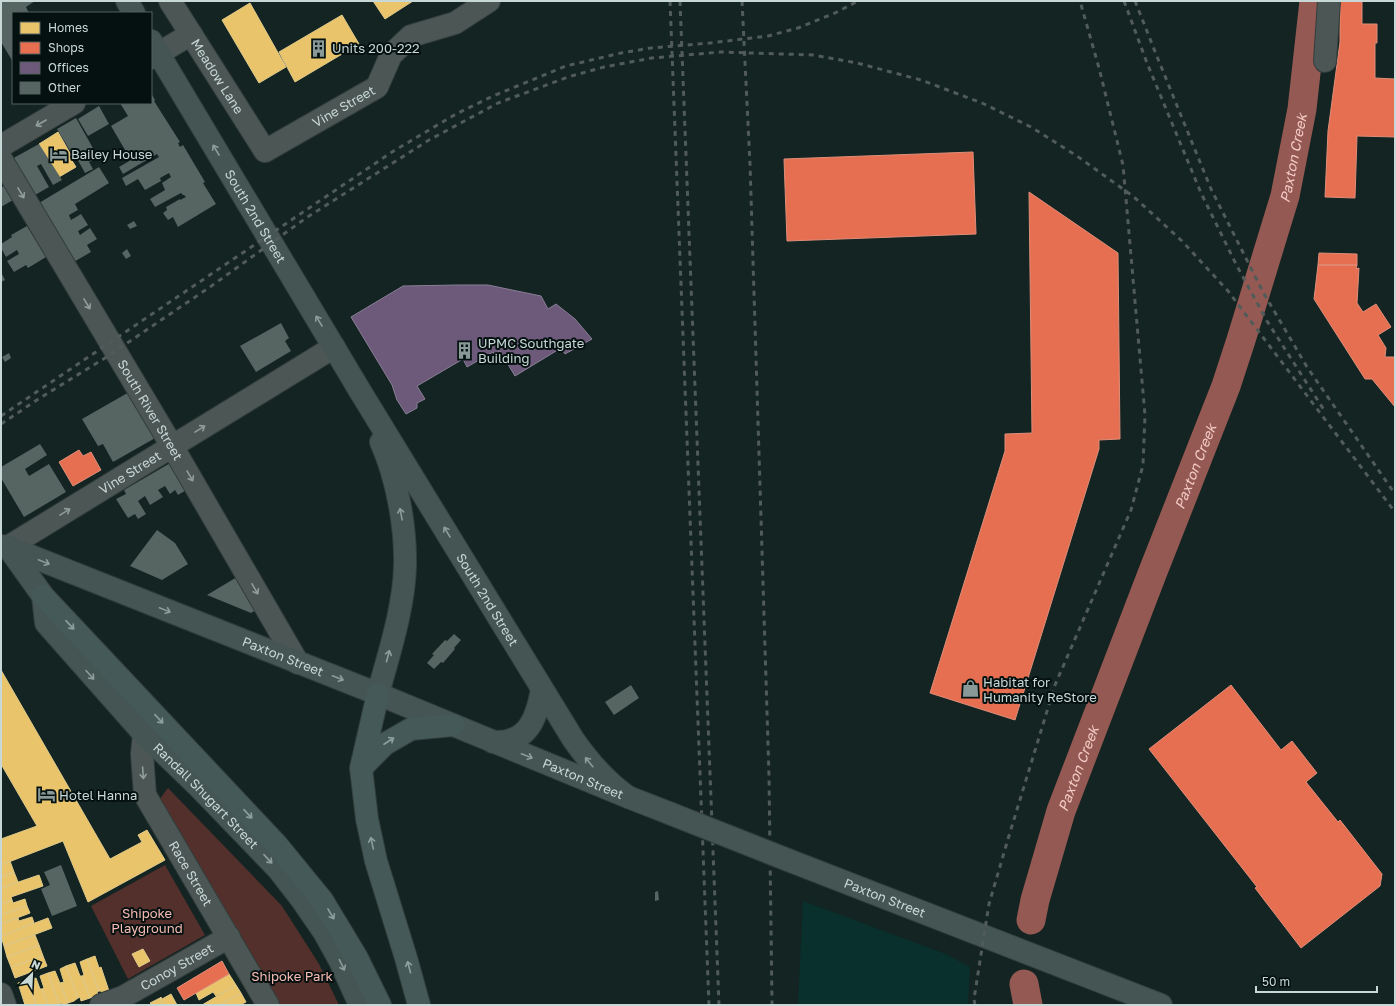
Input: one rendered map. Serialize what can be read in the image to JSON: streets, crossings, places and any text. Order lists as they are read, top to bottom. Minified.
{"streets":{"main road":["South 2nd Street","Paxton Street","Randall Shugart Street"],"street":["Meadow Lane","Vine Street","South River Street","Race Street","Conoy Street"]},"crossings":[["Meadow Lane","Vine Street"],["Vine Street","South 2nd Street"],["Vine Street","South River Street"],["Vine Street","Paxton Street"],["South 2nd Street","Paxton Street"],["South River Street","Paxton Street"],["Randall Shugart Street","Race Street"],["Race Street","Conoy Street"]],"one_way":["Vine Street","South 2nd Street","South River Street","Paxton Street","Randall Shugart Street","Race Street"],"water":["Paxton Creek"],"parks":["Shipoke Playground","Shipoke Park"],"places":{"building":["Units 200-222","UPMC Southgate Building"],"hotel":["Bailey House","Hotel Hanna"],"shop":["Habitat for Humanity ReStore"]},"legend":["Homes","Shops","Offices","Other"],"scale_bar":"50 m","north":"top right"}
